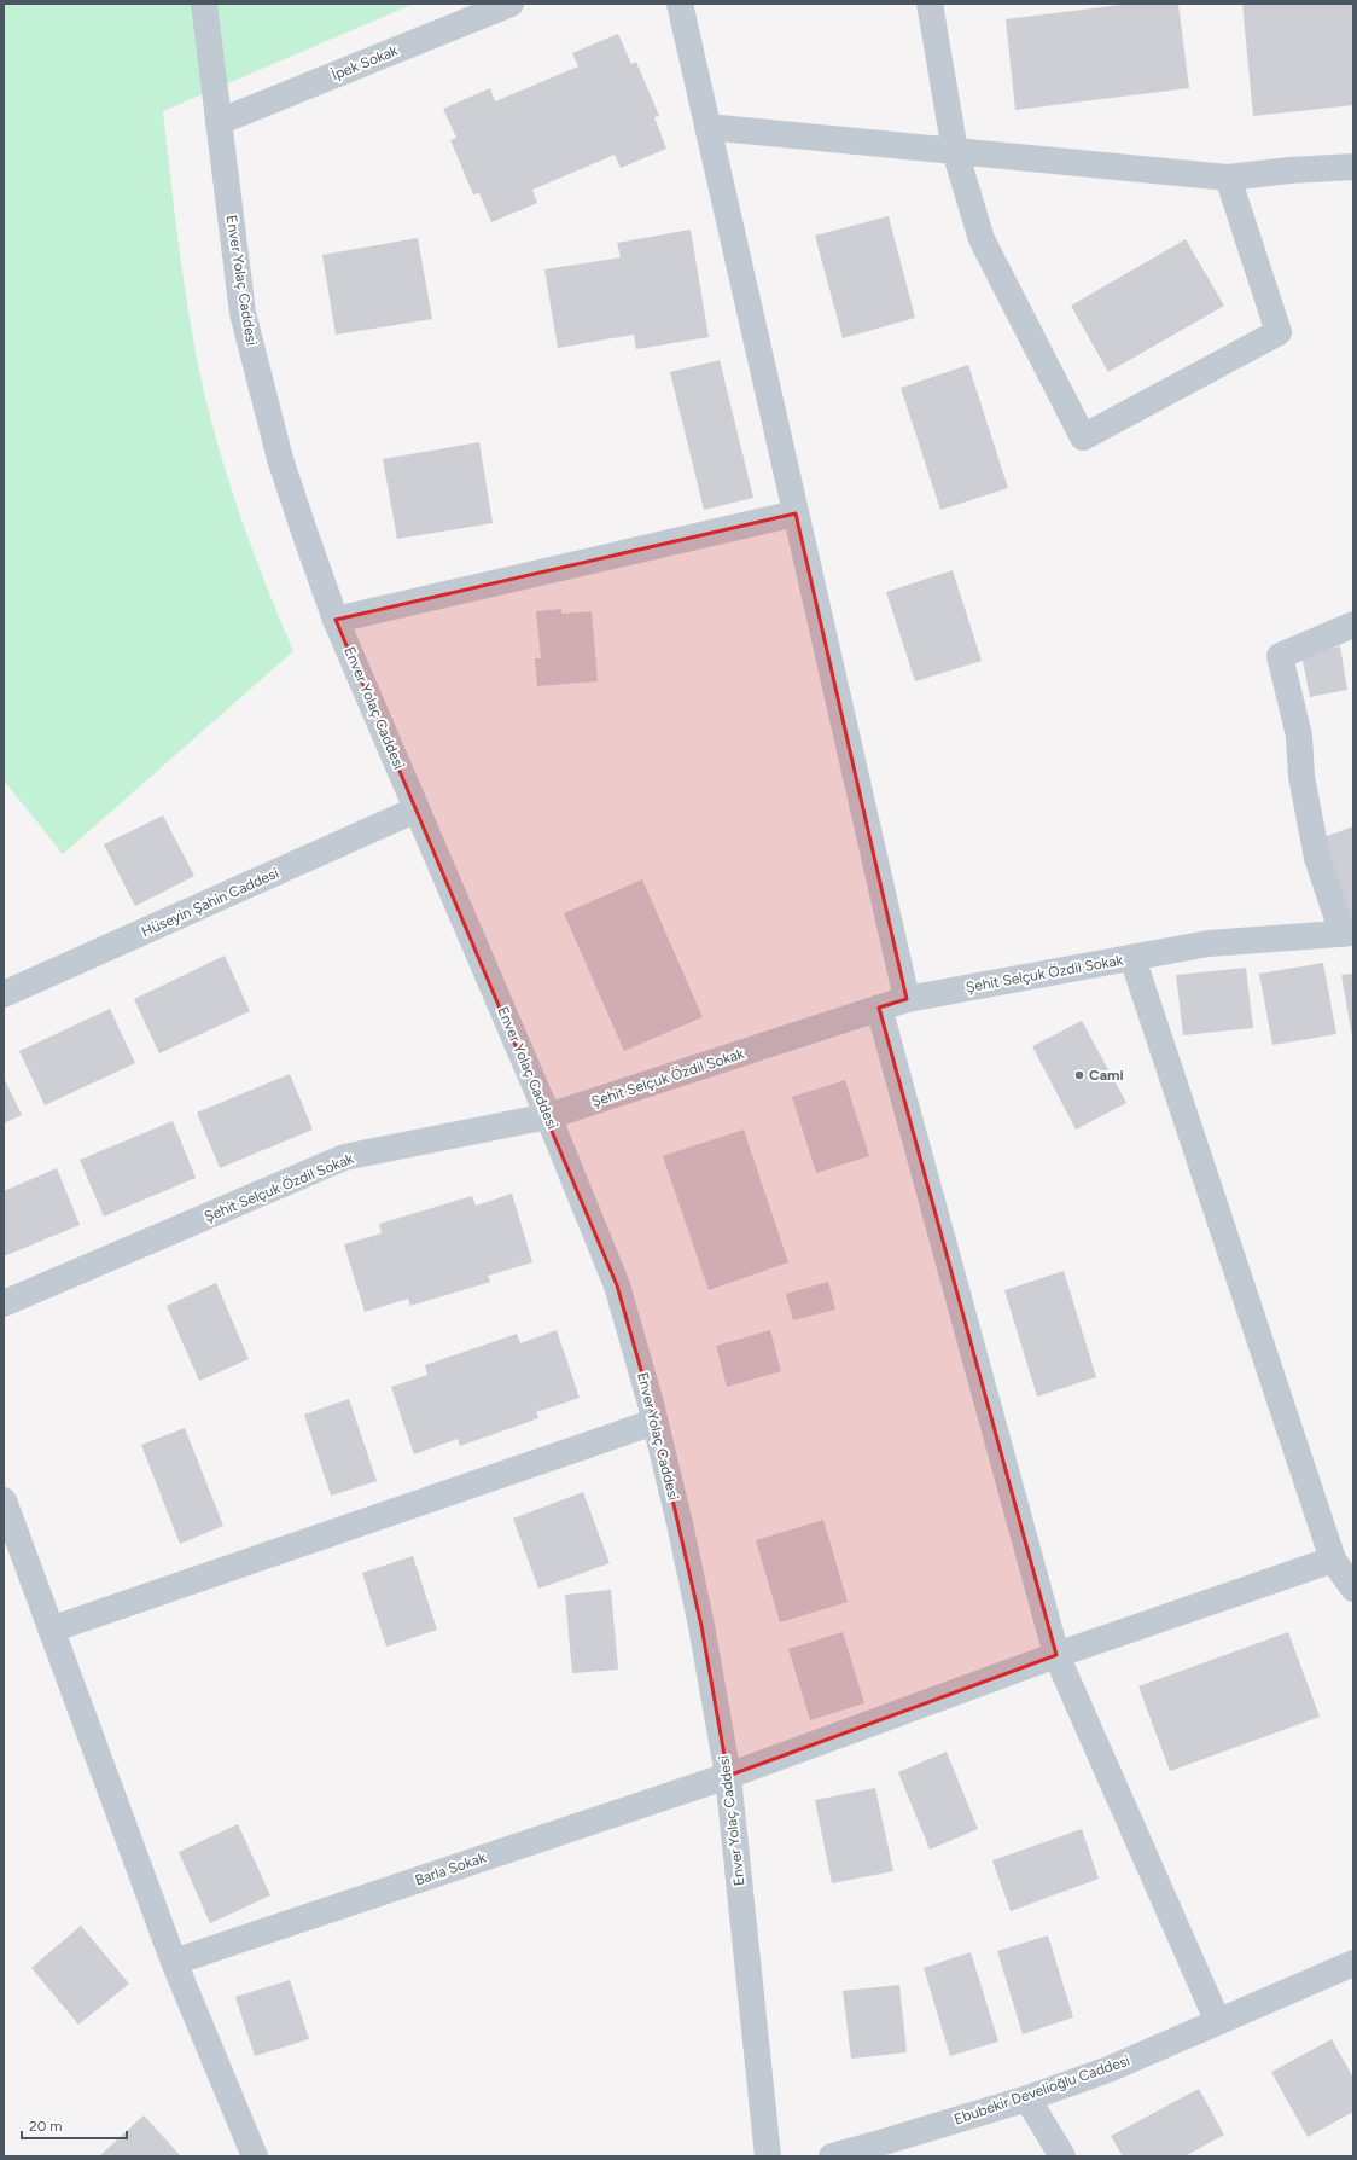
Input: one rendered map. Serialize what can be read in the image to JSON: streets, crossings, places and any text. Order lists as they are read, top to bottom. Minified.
{"streets":{"street":["İpek Sokak","Enver Yolaç Caddesi","Hüseyin Şahin Caddesi","Şehit Selçuk Özdil Sokak","Barla Sokak","Ebubekir Develioğlu Caddesi"]},"crossings":[["İpek Sokak","Enver Yolaç Caddesi"],["Enver Yolaç Caddesi","Hüseyin Şahin Caddesi"],["Enver Yolaç Caddesi","Şehit Selçuk Özdil Sokak"],["Enver Yolaç Caddesi","Barla Sokak"]],"places":["Cami"],"scale_bar":"20 m"}
